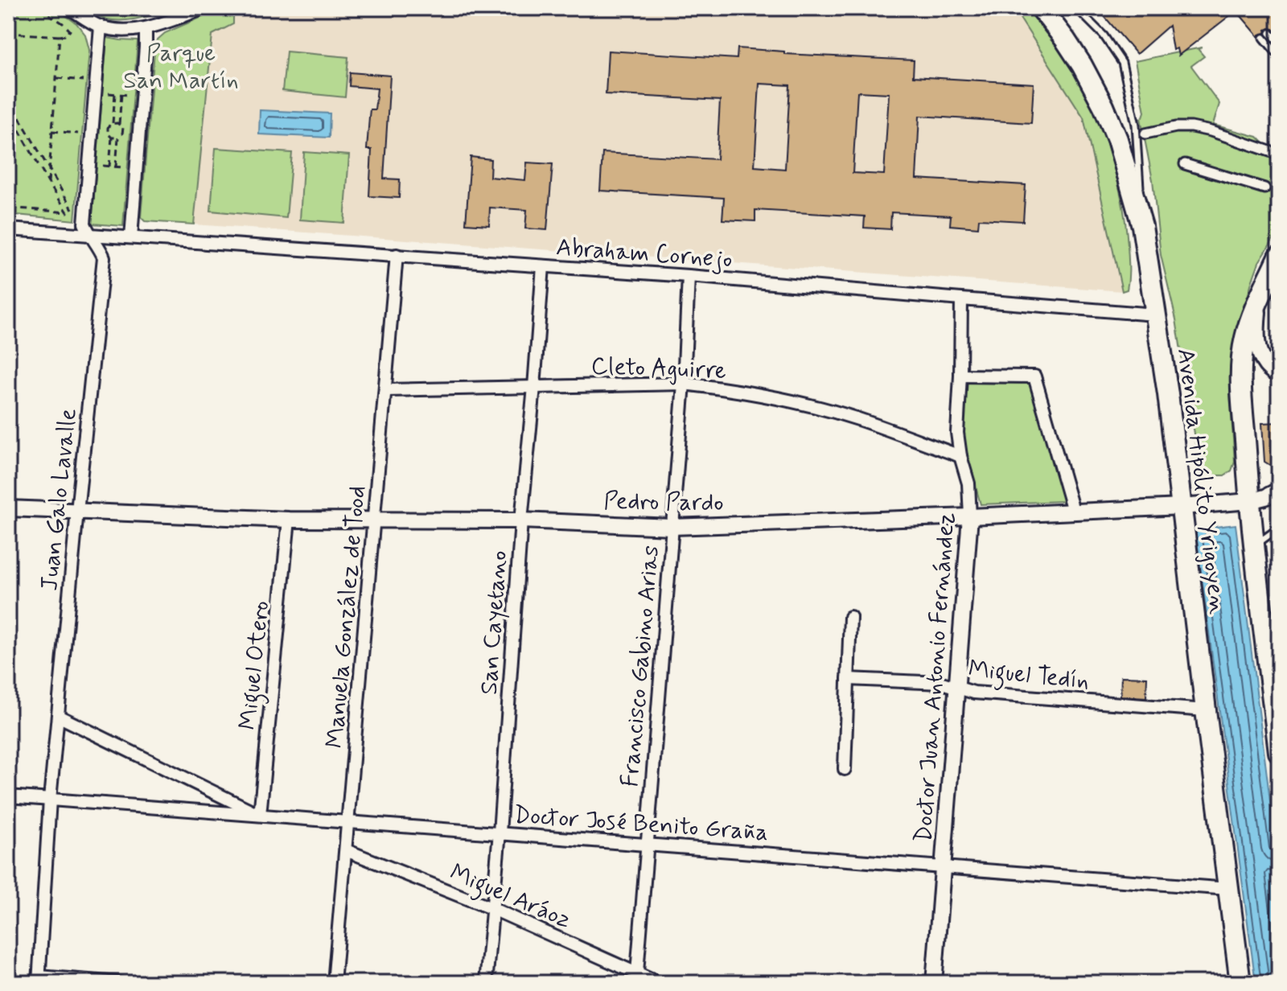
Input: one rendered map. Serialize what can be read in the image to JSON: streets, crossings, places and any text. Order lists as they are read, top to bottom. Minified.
{"streets":{"highway":["Avenida Hipólito Yrigoyen"],"street":["Abraham Cornejo","Cleto Aguirre","Juan Galo Lavalle","Pedro Pardo","Manuela González de Tood","San Cayetano","Miguel Otero","Francisco Gabino Arias","Miguel Tedín","Doctor Juan Antonio Fernández","Doctor José Benito Graña","Miguel Aráoz"]},"crossings":[["Abraham Cornejo","Avenida Hipólito Yrigoyen"],["Abraham Cornejo","Juan Galo Lavalle"],["Abraham Cornejo","Manuela González de Tood"],["Abraham Cornejo","San Cayetano"],["Abraham Cornejo","Francisco Gabino Arias"],["Abraham Cornejo","Doctor Juan Antonio Fernández"],["Cleto Aguirre","Manuela González de Tood"],["Cleto Aguirre","San Cayetano"],["Cleto Aguirre","Francisco Gabino Arias"],["Cleto Aguirre","Doctor Juan Antonio Fernández"],["Avenida Hipólito Yrigoyen","Pedro Pardo"],["Avenida Hipólito Yrigoyen","Miguel Tedín"],["Avenida Hipólito Yrigoyen","Doctor José Benito Graña"],["Juan Galo Lavalle","Pedro Pardo"],["Juan Galo Lavalle","Doctor José Benito Graña"],["Pedro Pardo","Manuela González de Tood"],["Pedro Pardo","San Cayetano"],["Pedro Pardo","Miguel Otero"],["Pedro Pardo","Francisco Gabino Arias"],["Pedro Pardo","Doctor Juan Antonio Fernández"],["Manuela González de Tood","Doctor José Benito Graña"],["Manuela González de Tood","Miguel Aráoz"],["San Cayetano","Doctor José Benito Graña"],["San Cayetano","Miguel Aráoz"],["Miguel Otero","Doctor José Benito Graña"],["Francisco Gabino Arias","Doctor José Benito Graña"],["Francisco Gabino Arias","Miguel Aráoz"],["Miguel Tedín","Doctor Juan Antonio Fernández"],["Doctor Juan Antonio Fernández","Doctor José Benito Graña"]],"parks":["Parque San Martín"]}
